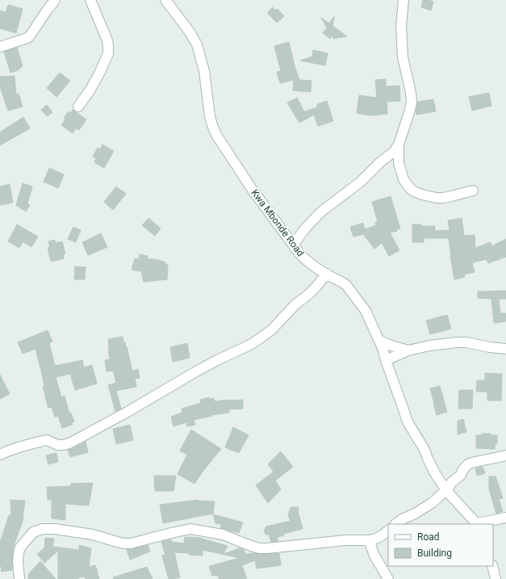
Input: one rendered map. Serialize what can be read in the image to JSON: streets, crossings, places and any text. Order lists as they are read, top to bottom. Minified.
{"streets":{"street":["Kwa Mbonde Road"]},"legend":["Road","Building"]}
